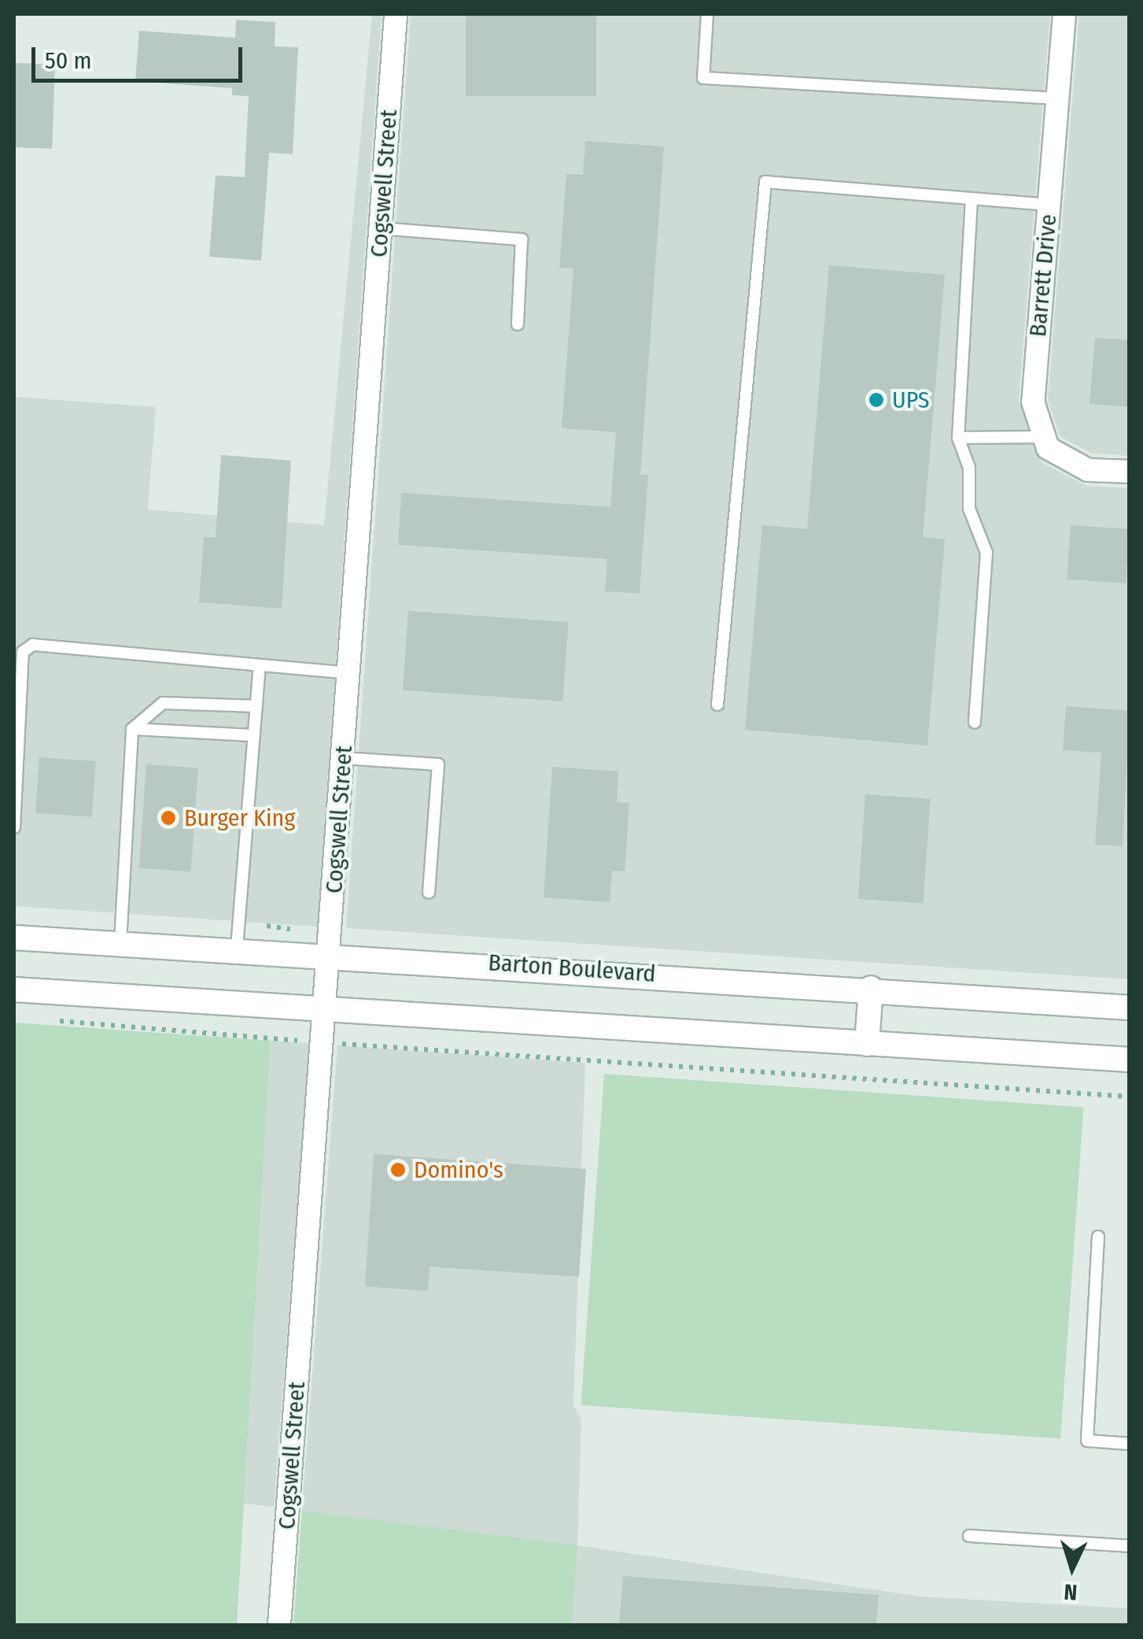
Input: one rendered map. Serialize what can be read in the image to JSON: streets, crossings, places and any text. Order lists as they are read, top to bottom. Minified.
{"streets":{"main road":["Barton Boulevard"],"street":["Cogswell Street","Barrett Drive"]},"crossings":[["Cogswell Street","Barton Boulevard"]],"places":["UPS","Burger King","Domino's"],"scale_bar":"50 m","north":"bottom"}
